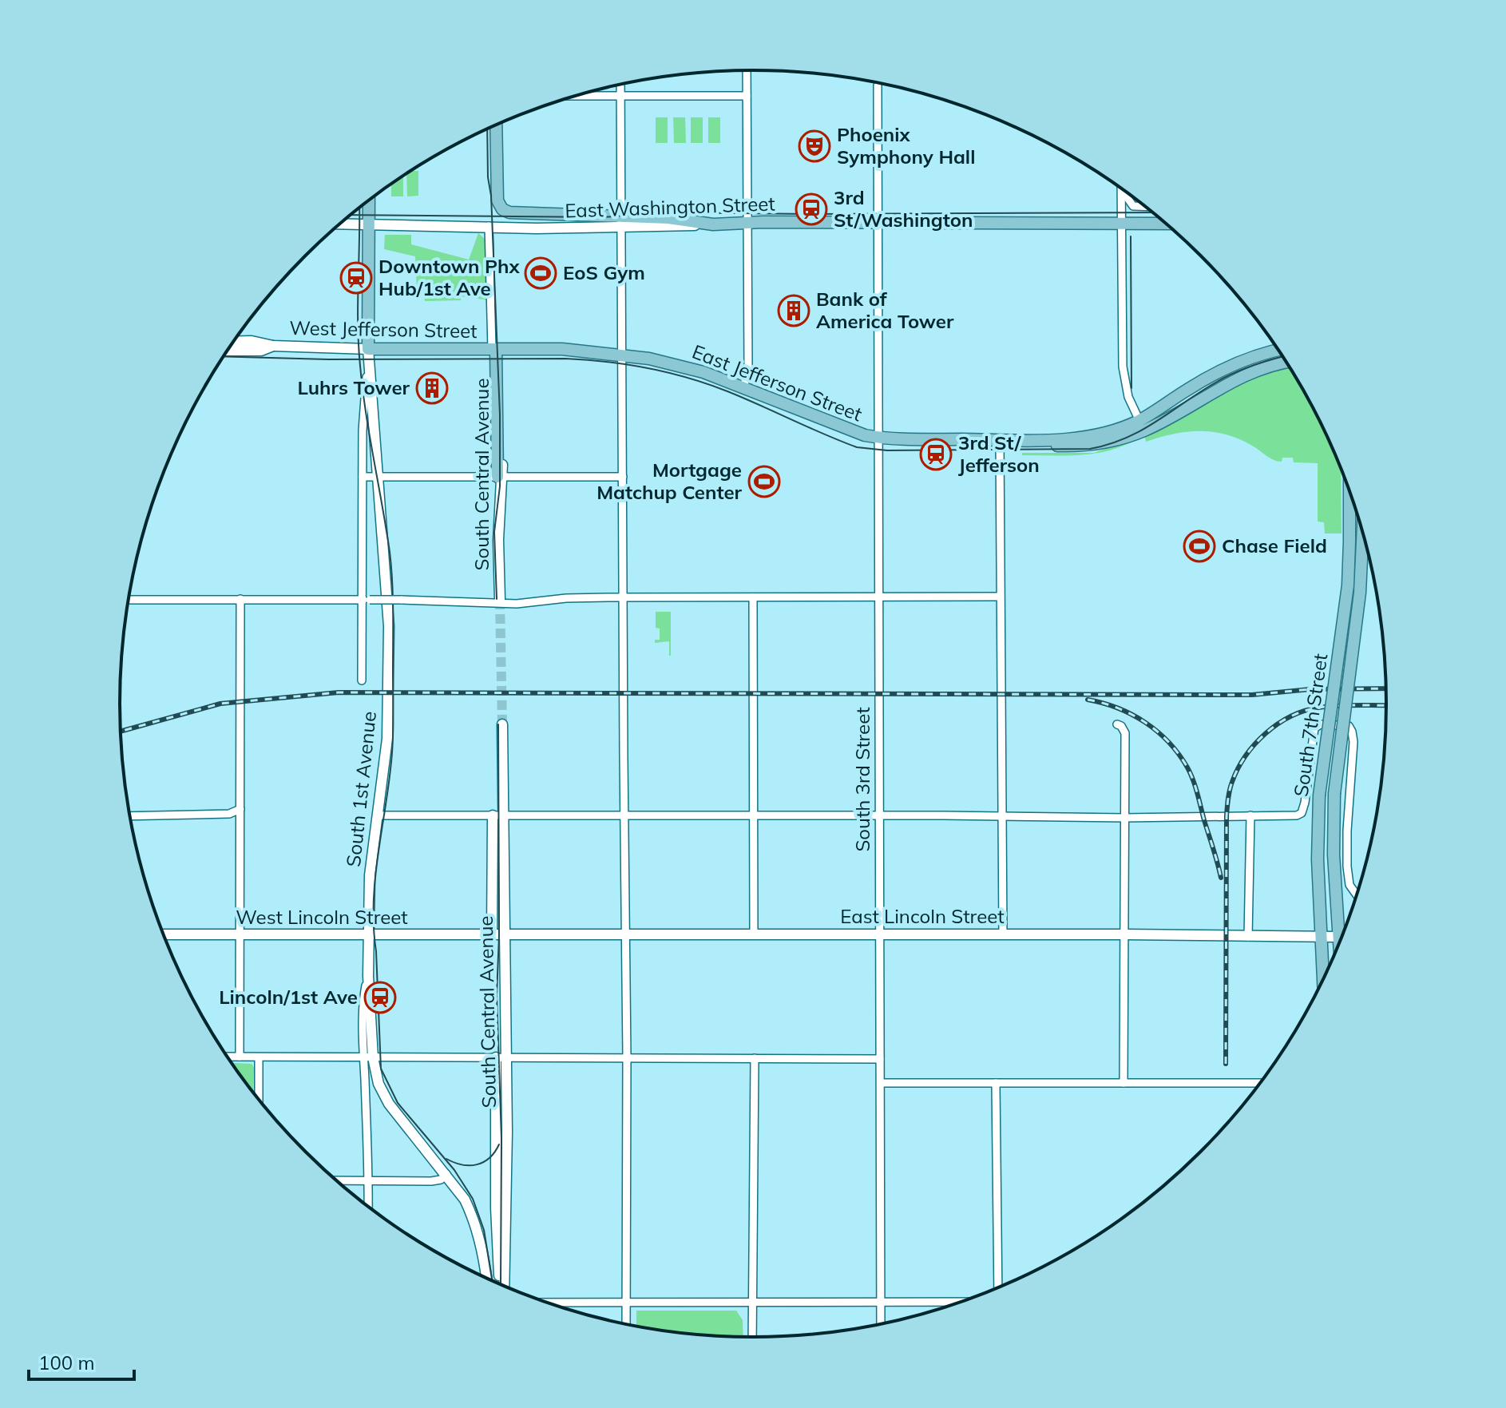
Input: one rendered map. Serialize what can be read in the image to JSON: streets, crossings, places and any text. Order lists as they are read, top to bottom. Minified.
{"streets":{"main road":["East Washington Street","West Jefferson Street","East Jefferson Street","South Central Avenue","South 7th Street","South 1st Avenue","East Lincoln Street","West Lincoln Street"],"street":["South 3rd Street"]},"crossings":[["East Washington Street","South 3rd Street"],["East Washington Street","South 1st Avenue"],["West Jefferson Street","East Jefferson Street"],["West Jefferson Street","South 1st Avenue"],["East Jefferson Street","South 3rd Street"],["South Central Avenue","East Lincoln Street"],["South 7th Street","East Lincoln Street"],["South 3rd Street","East Lincoln Street"],["South 1st Avenue","West Lincoln Street"],["East Lincoln Street","West Lincoln Street"]],"places":{"theatre":["Phoenix Symphony Hall"],"station":["3rd St/Washington","Downtown Phx Hub/1st Ave","3rd St/ Jefferson","Lincoln/1st Ave"],"sports":["EoS Gym","Mortgage Matchup Center","Chase Field"],"building":["Bank of America Tower","Luhrs Tower"]},"scale_bar":"100 m"}
